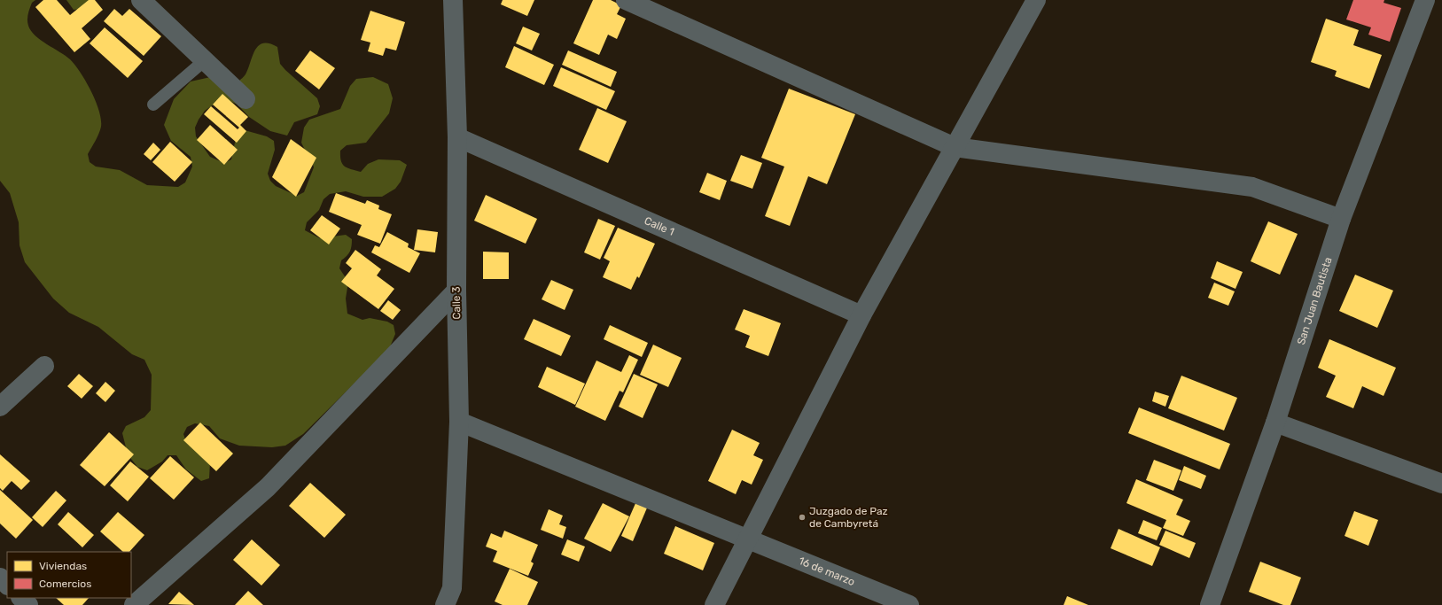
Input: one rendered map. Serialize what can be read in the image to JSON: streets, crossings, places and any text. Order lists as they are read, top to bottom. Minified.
{"streets":{"street":["Calle 1","San Juan Bautista","Calle 3","16 de marzo"]},"crossings":[["Calle 1","Calle 3"],["Calle 3","16 de marzo"]],"places":["Juzgado de Paz de Cambyretá"],"legend":["Viviendas","Comercios"]}
